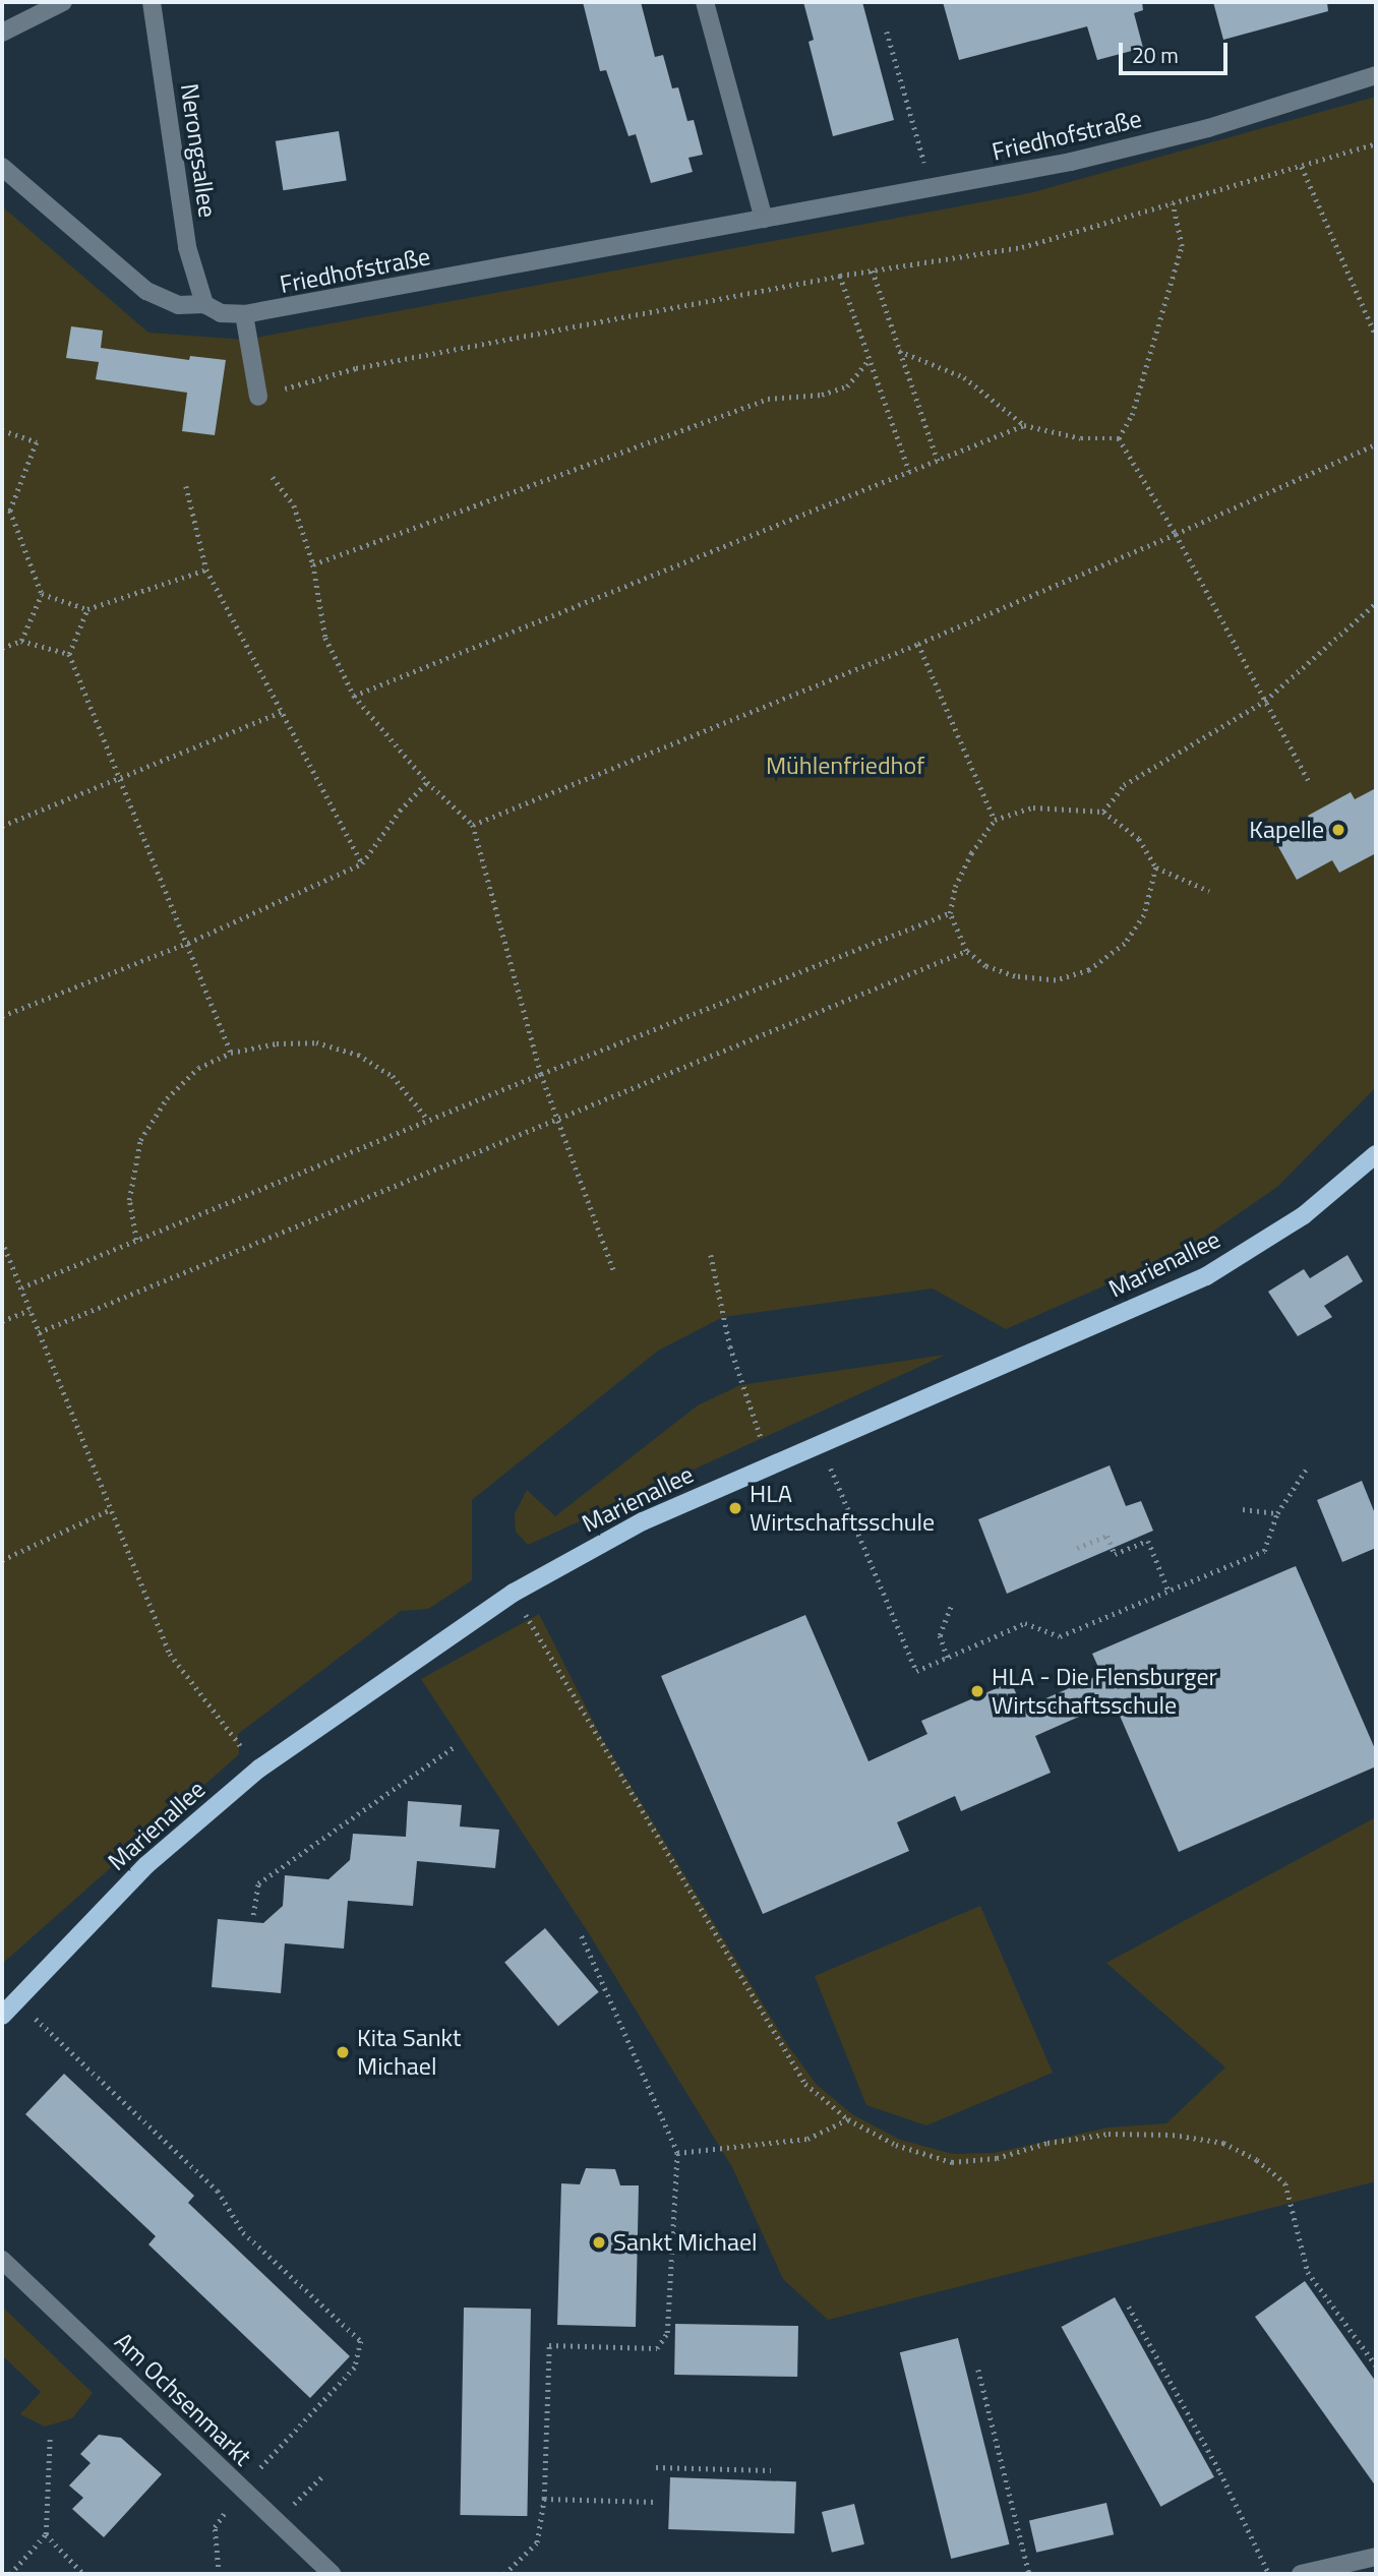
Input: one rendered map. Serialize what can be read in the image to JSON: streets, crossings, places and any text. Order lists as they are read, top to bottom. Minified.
{"streets":{"main road":["Marienallee"],"street":["Friedhofstraße","Nerongsallee","Am Ochsenmarkt"]},"crossings":[["Friedhofstraße","Nerongsallee"]],"parks":["Mühlenfriedhof"],"places":["Kapelle","HLA Wirtschaftsschule","HLA - Die Flensburger Wirtschaftsschule","Kita Sankt Michael","Sankt Michael"],"scale_bar":"20 m"}
